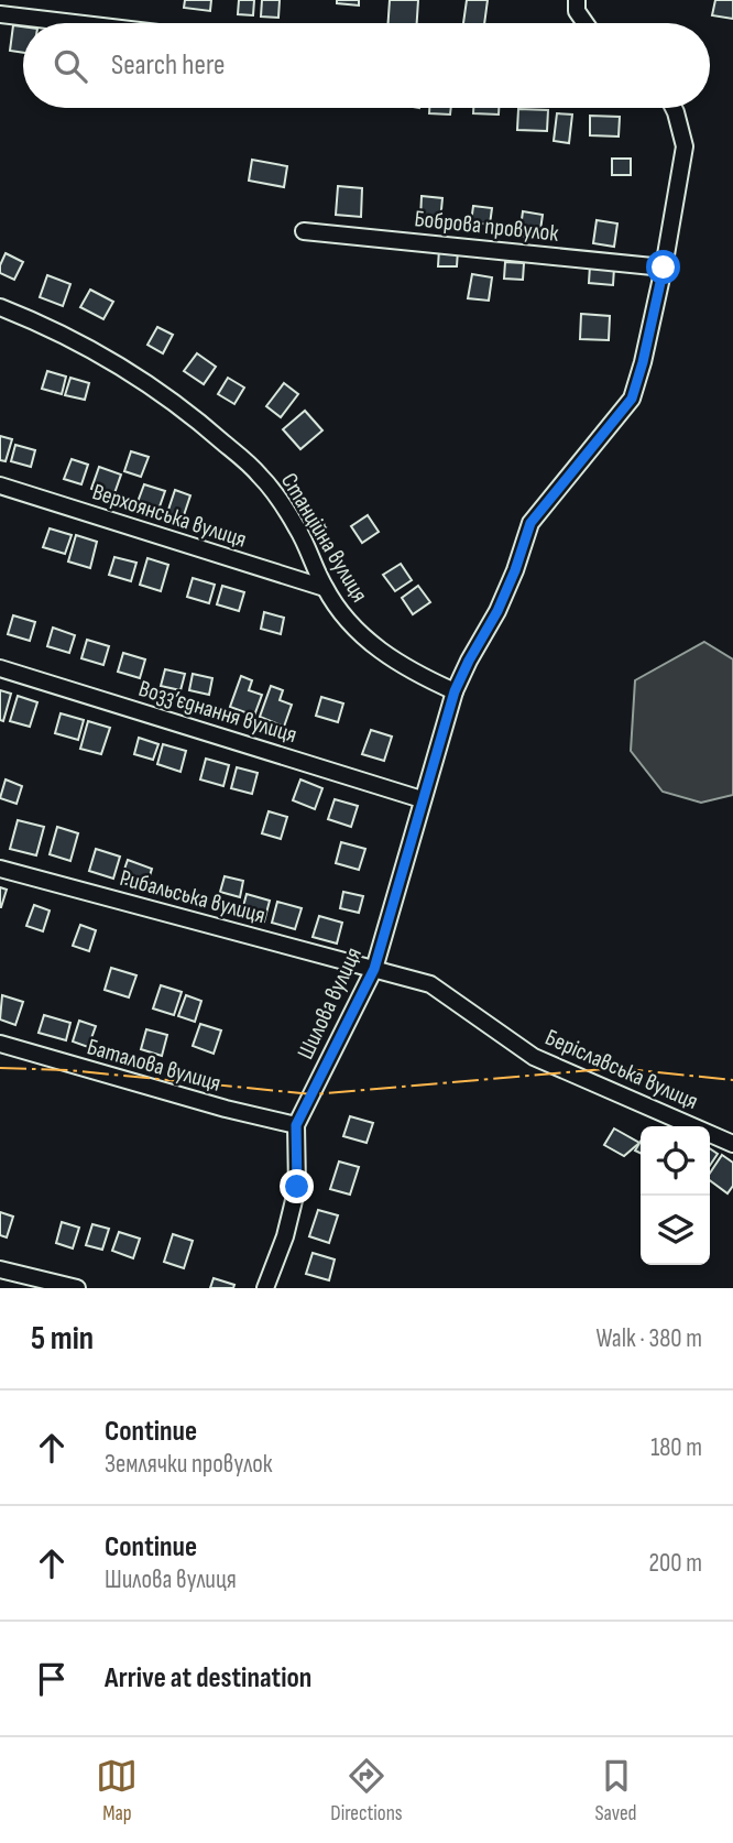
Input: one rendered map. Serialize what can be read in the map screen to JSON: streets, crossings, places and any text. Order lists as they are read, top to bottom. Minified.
{"streets":{"street":["Боброва провулок","Верхоянська вулиця","Станційна вулиця","Возз’єднання вулиця","Рибальська вулиця","Шилова вулиця","Баталова вулиця","Беріславська вулиця"]},"crossings":[["Боброва провулок","Шилова вулиця"],["Верхоянська вулиця","Станційна вулиця"],["Станційна вулиця","Шилова вулиця"],["Возз’єднання вулиця","Шилова вулиця"],["Рибальська вулиця","Шилова вулиця"],["Рибальська вулиця","Беріславська вулиця"],["Шилова вулиця","Баталова вулиця"],["Шилова вулиця","Беріславська вулиця"]],"page":{"search":"Search here","heading":["5 min","Walk · 380 m"],"list":[["Continue","Землячки провулок","180 m"],["Continue","Шилова вулиця","200 m"],"Arrive at destination"],"nav":["Map","Directions","Saved"]}}
